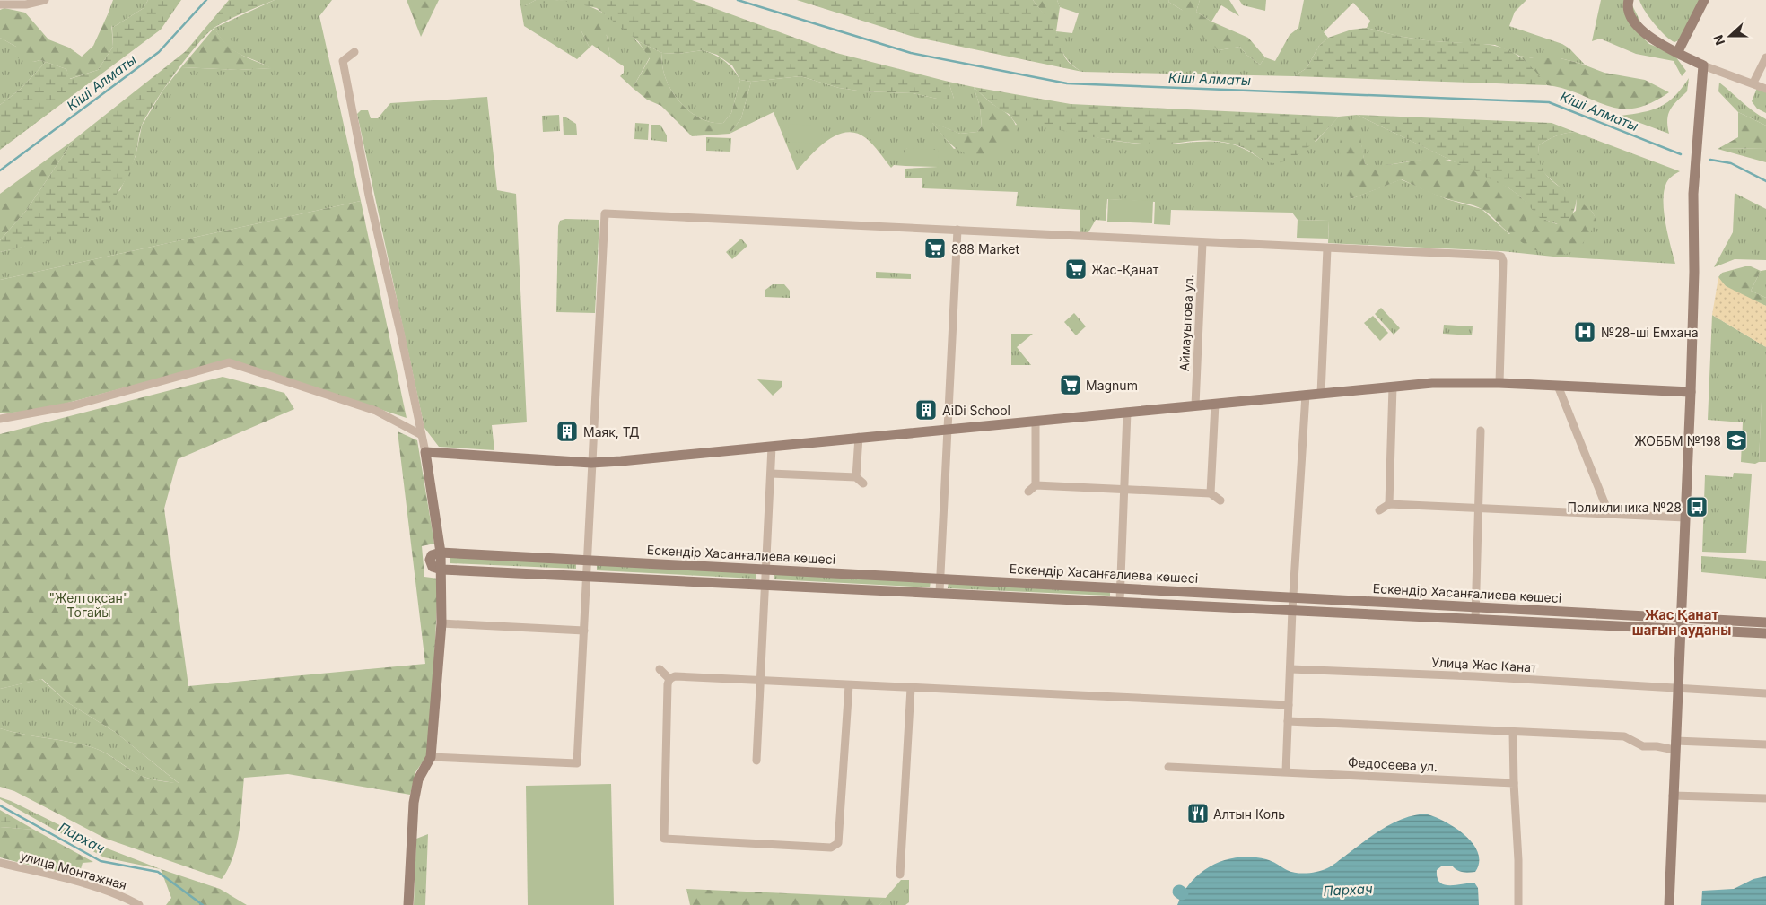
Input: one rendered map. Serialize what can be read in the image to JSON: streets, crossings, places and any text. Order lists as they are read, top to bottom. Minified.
{"streets":{"street":["Аймауытова ул.","Ескендір Хасанғалиева көшесі","Улица Жас Канат","Федосеева ул.","улица Монтажная"]},"districts":["Жас Қанат шағын ауданы"],"water":["Кіші Алматы","Пархач"],"parks":["\"Желтоқсан\" Тоғайы"],"places":{"supermarket":["888 Market","Жас-Қанат","Magnum"],"hospital":["№28-ші Емхана"],"building":["AiDi School","Маяк, ТД"],"school or university":["ЖОББМ №198"],"bus stop":["Поликлиника №28"],"restaurant":["Алтын Коль"]},"north":"left"}
